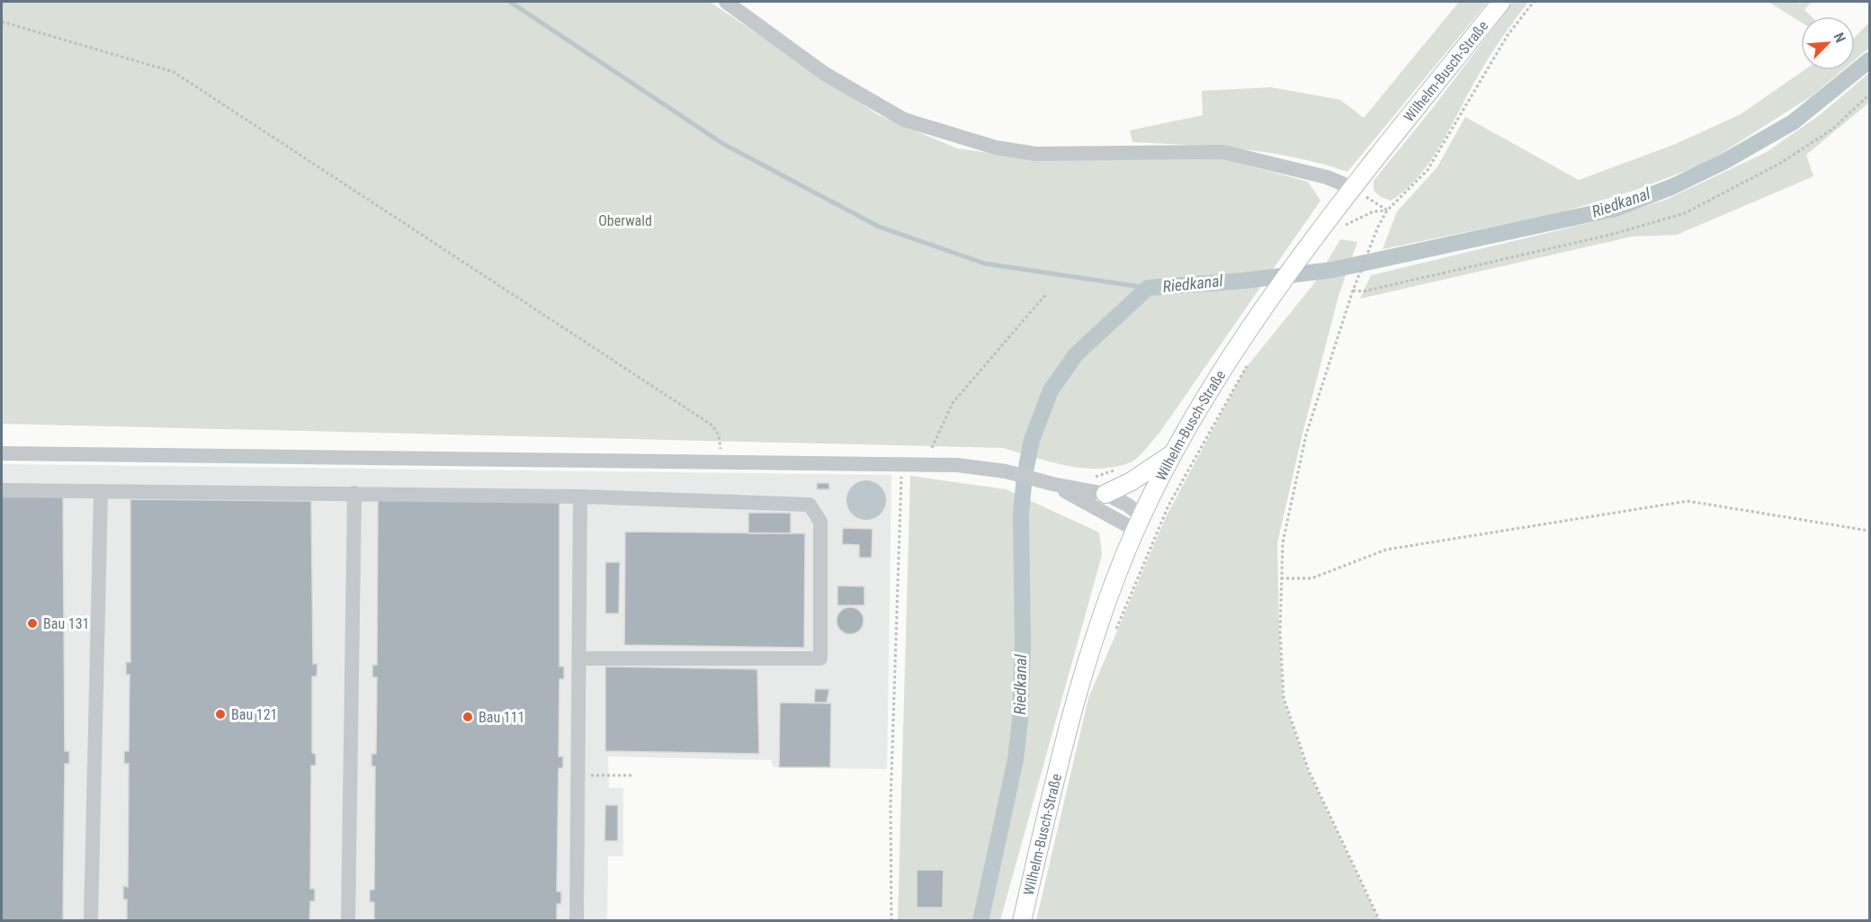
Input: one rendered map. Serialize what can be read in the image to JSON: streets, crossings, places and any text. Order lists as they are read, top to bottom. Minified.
{"streets":{"main road":["Wilhelm-Busch-Straße"]},"water":["Riedkanal"],"parks":["Oberwald"],"places":["Bau 131","Bau 121","Bau 111"],"north":"top right"}
